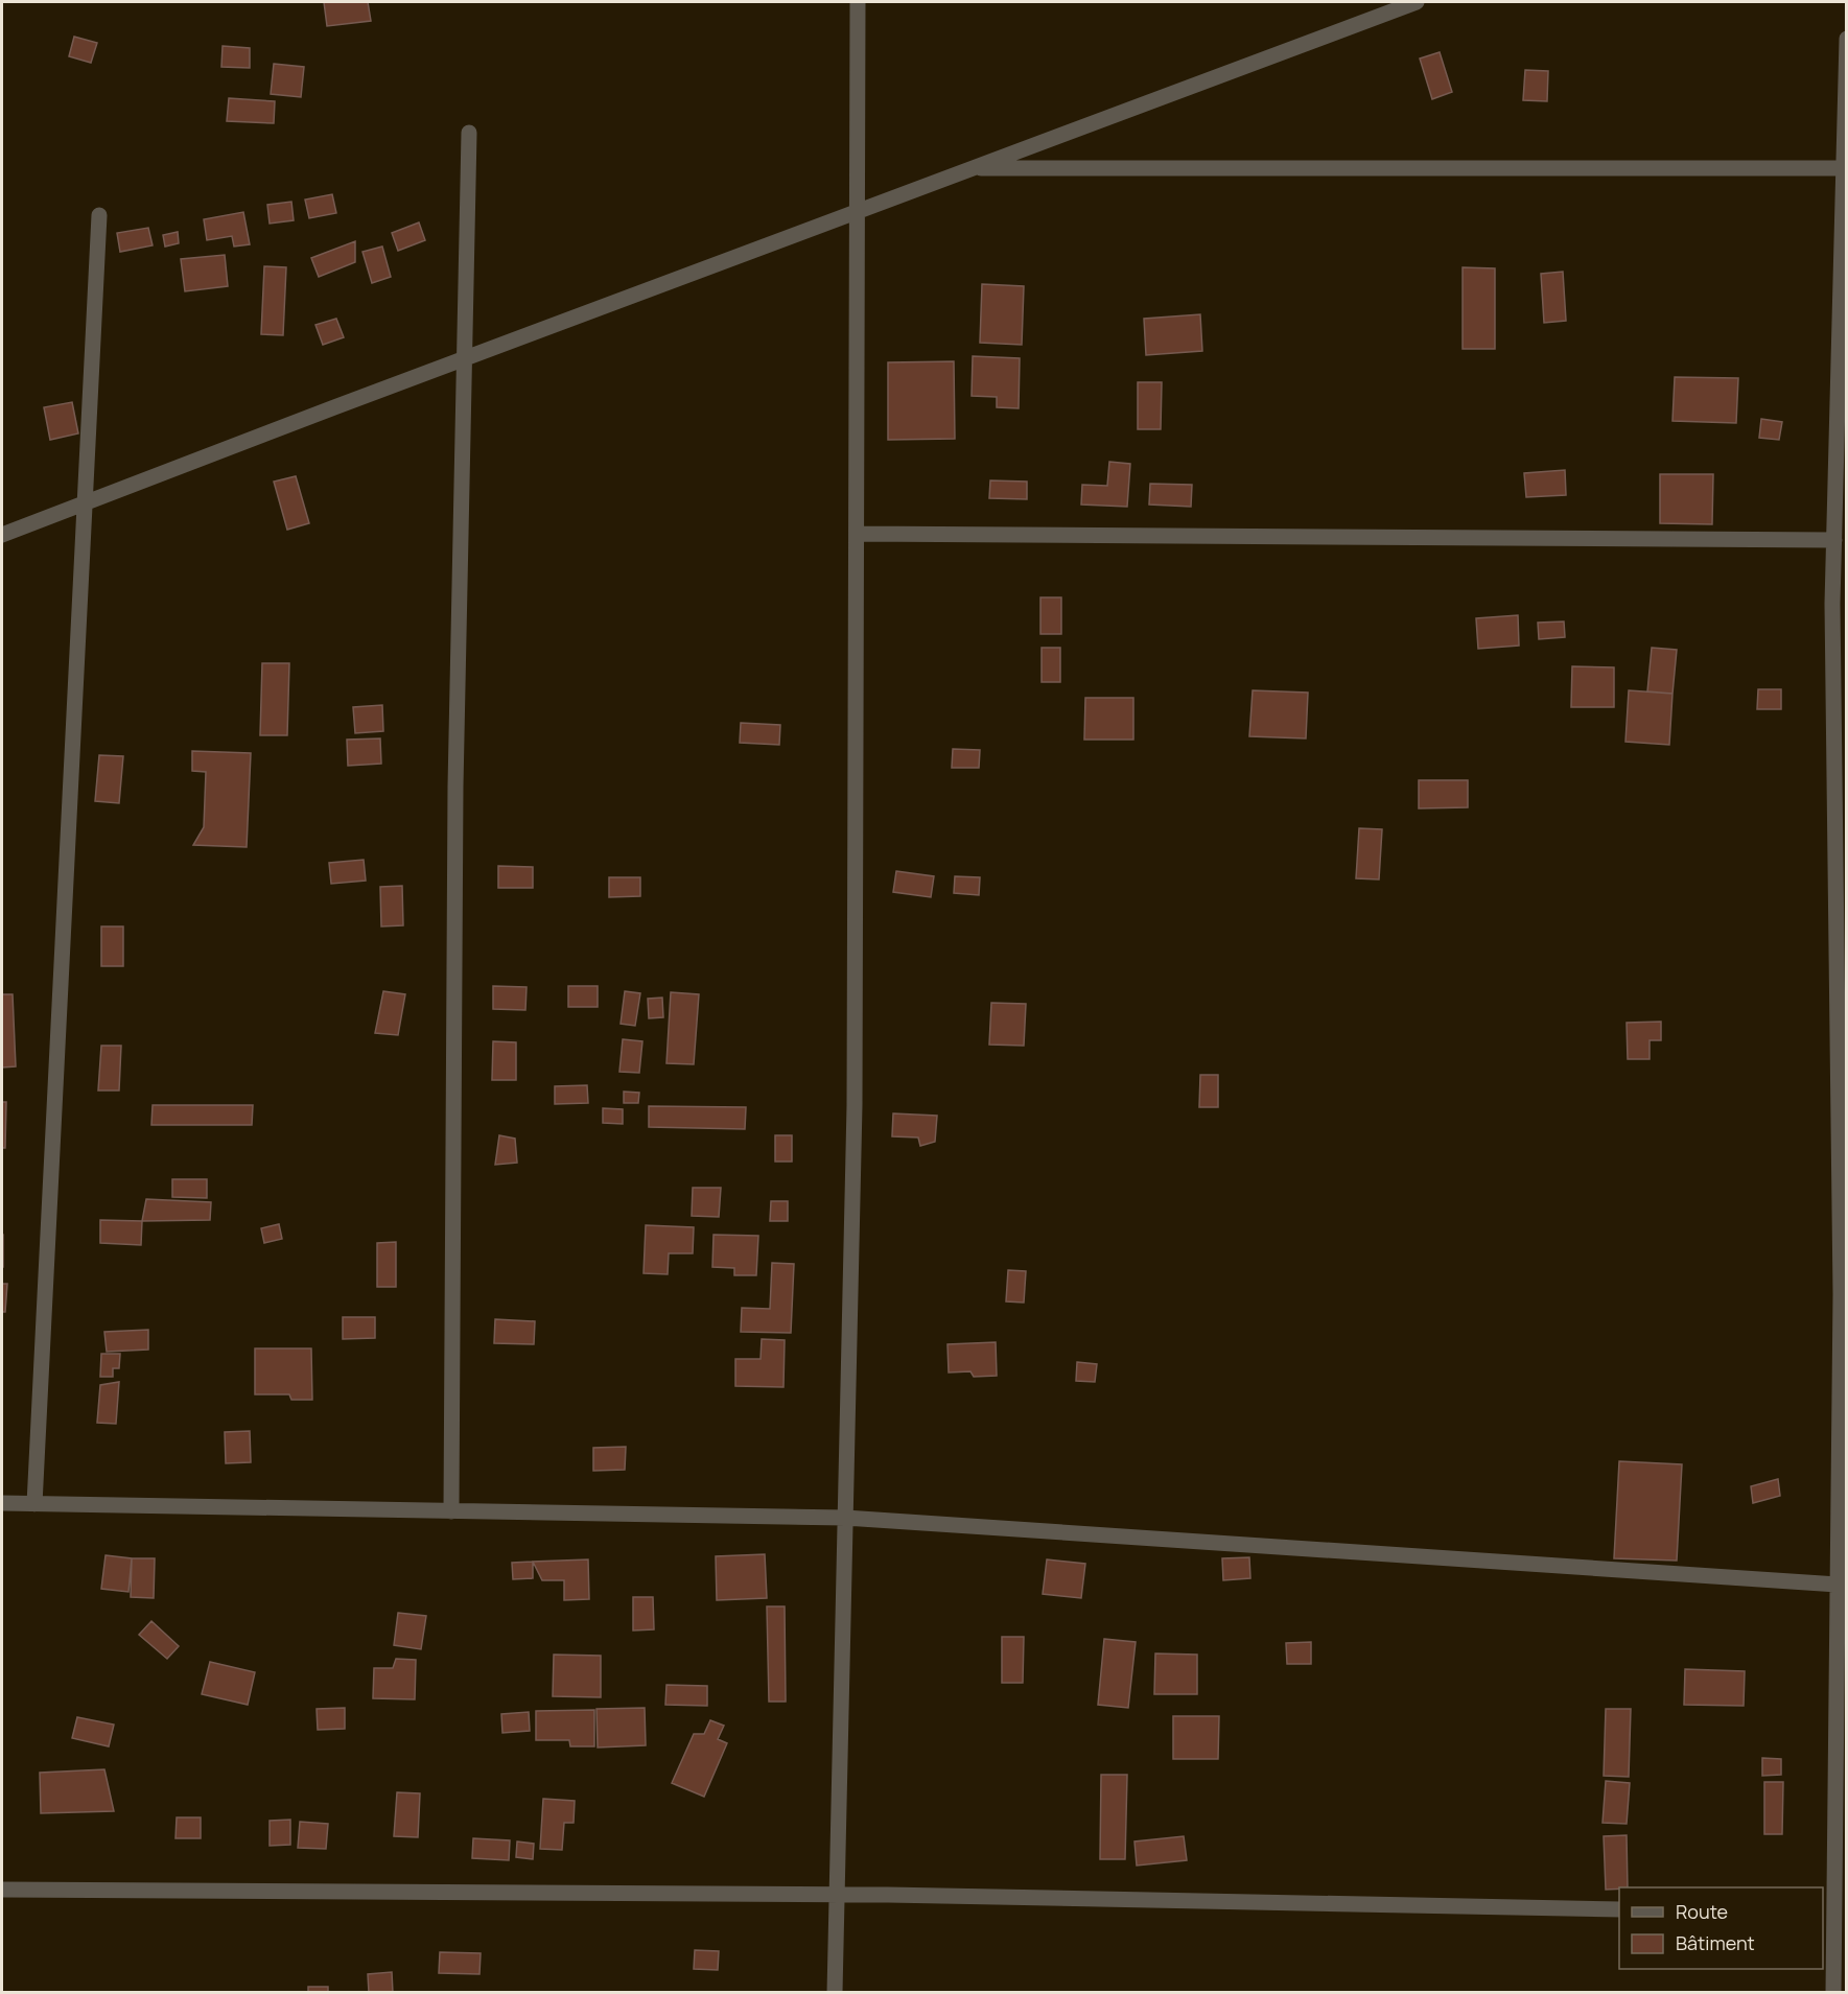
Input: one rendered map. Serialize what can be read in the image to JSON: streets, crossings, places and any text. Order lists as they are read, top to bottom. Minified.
{"legend":["Route","Bâtiment"]}
